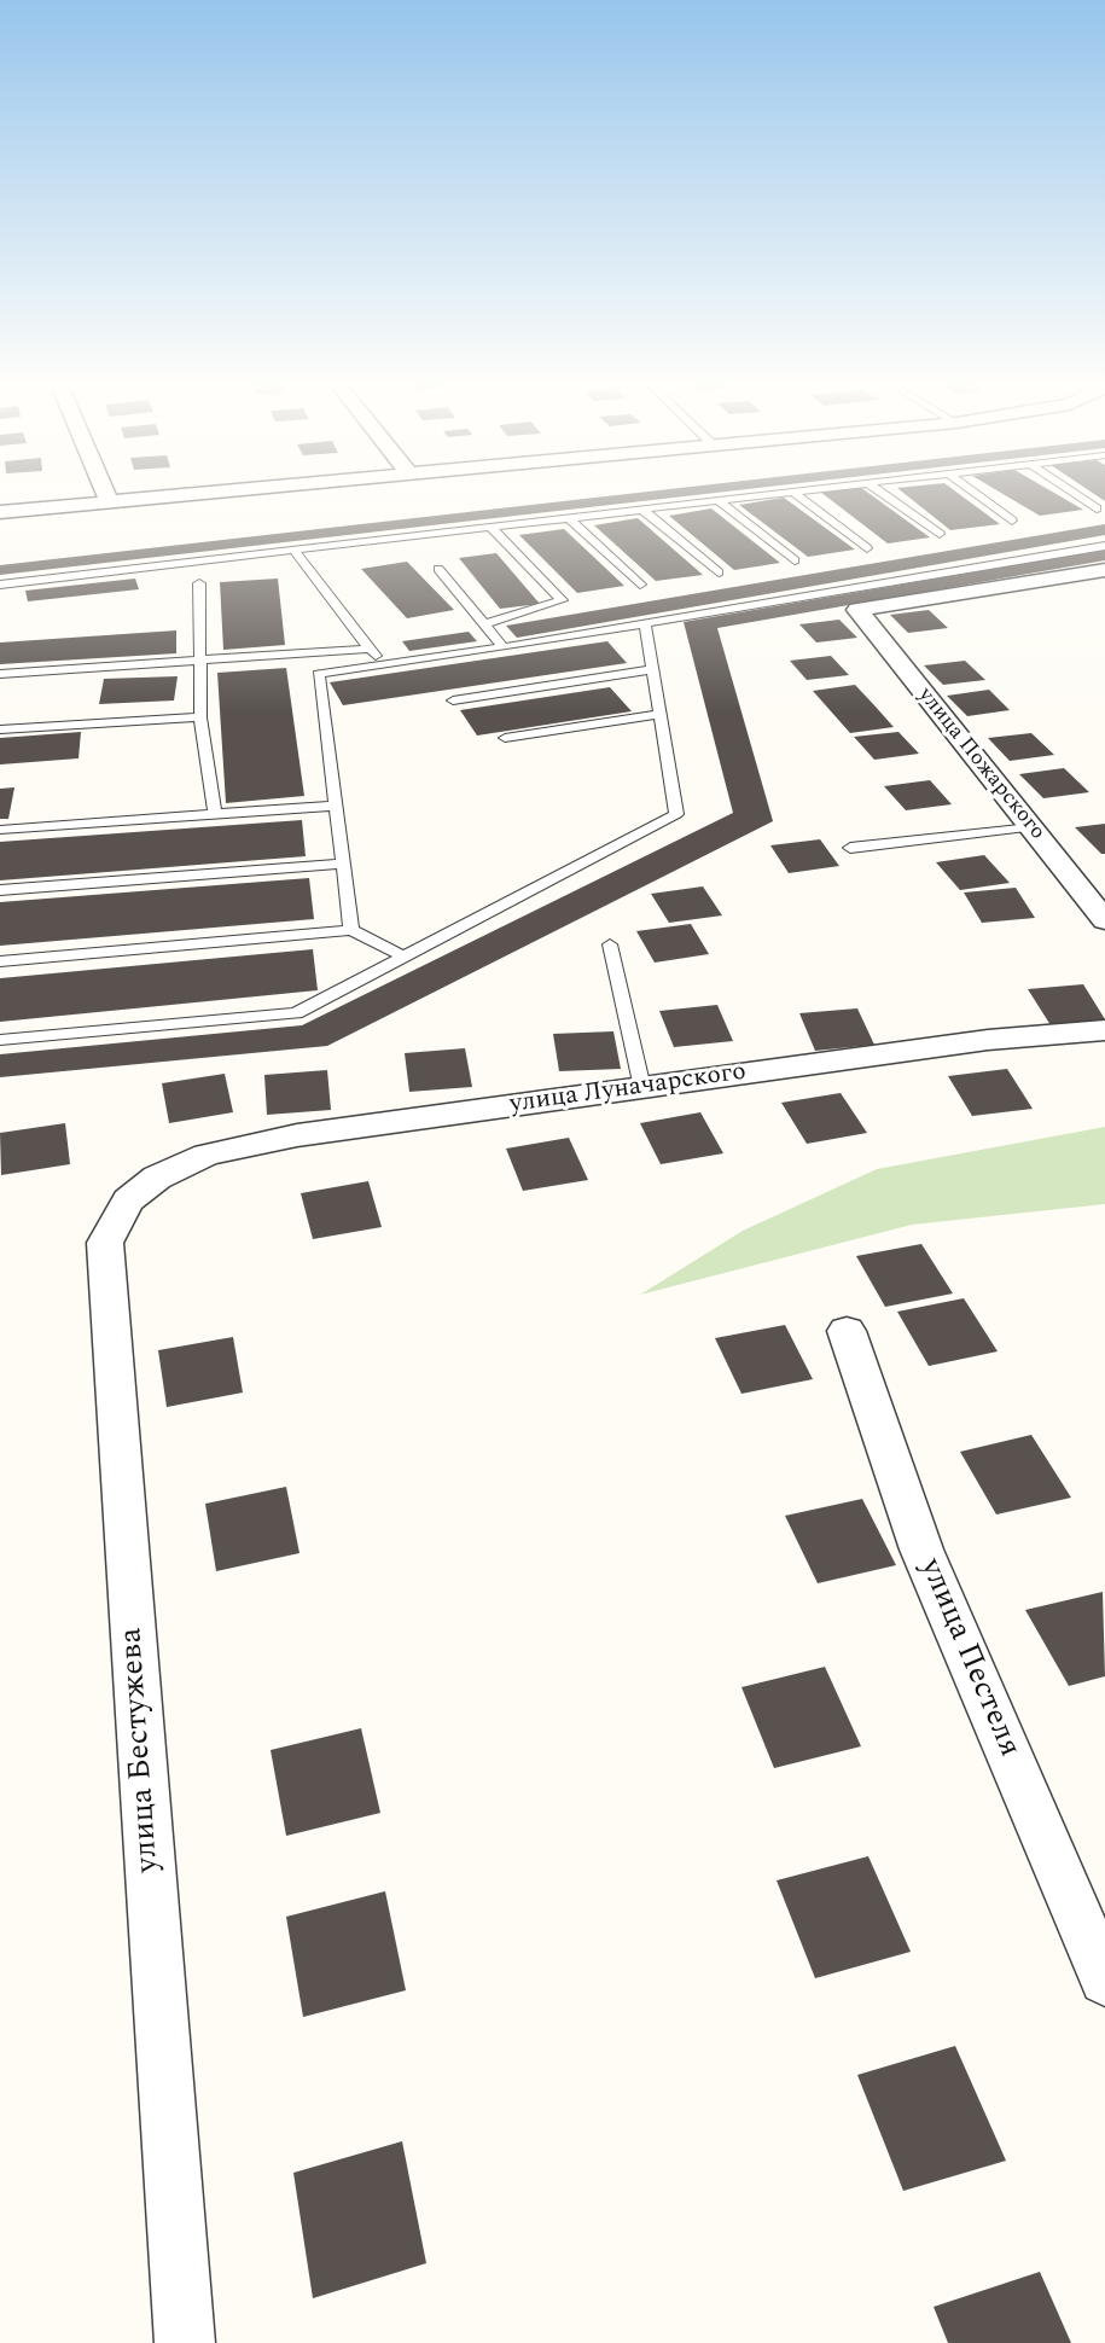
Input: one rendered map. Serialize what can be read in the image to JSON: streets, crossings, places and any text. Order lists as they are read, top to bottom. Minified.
{"streets":{"street":["улица Пожарского","улица Луначарского","улица Пестеля","улица Бестужева"]},"crossings":[["улица Луначарского","улица Бестужева"]]}
